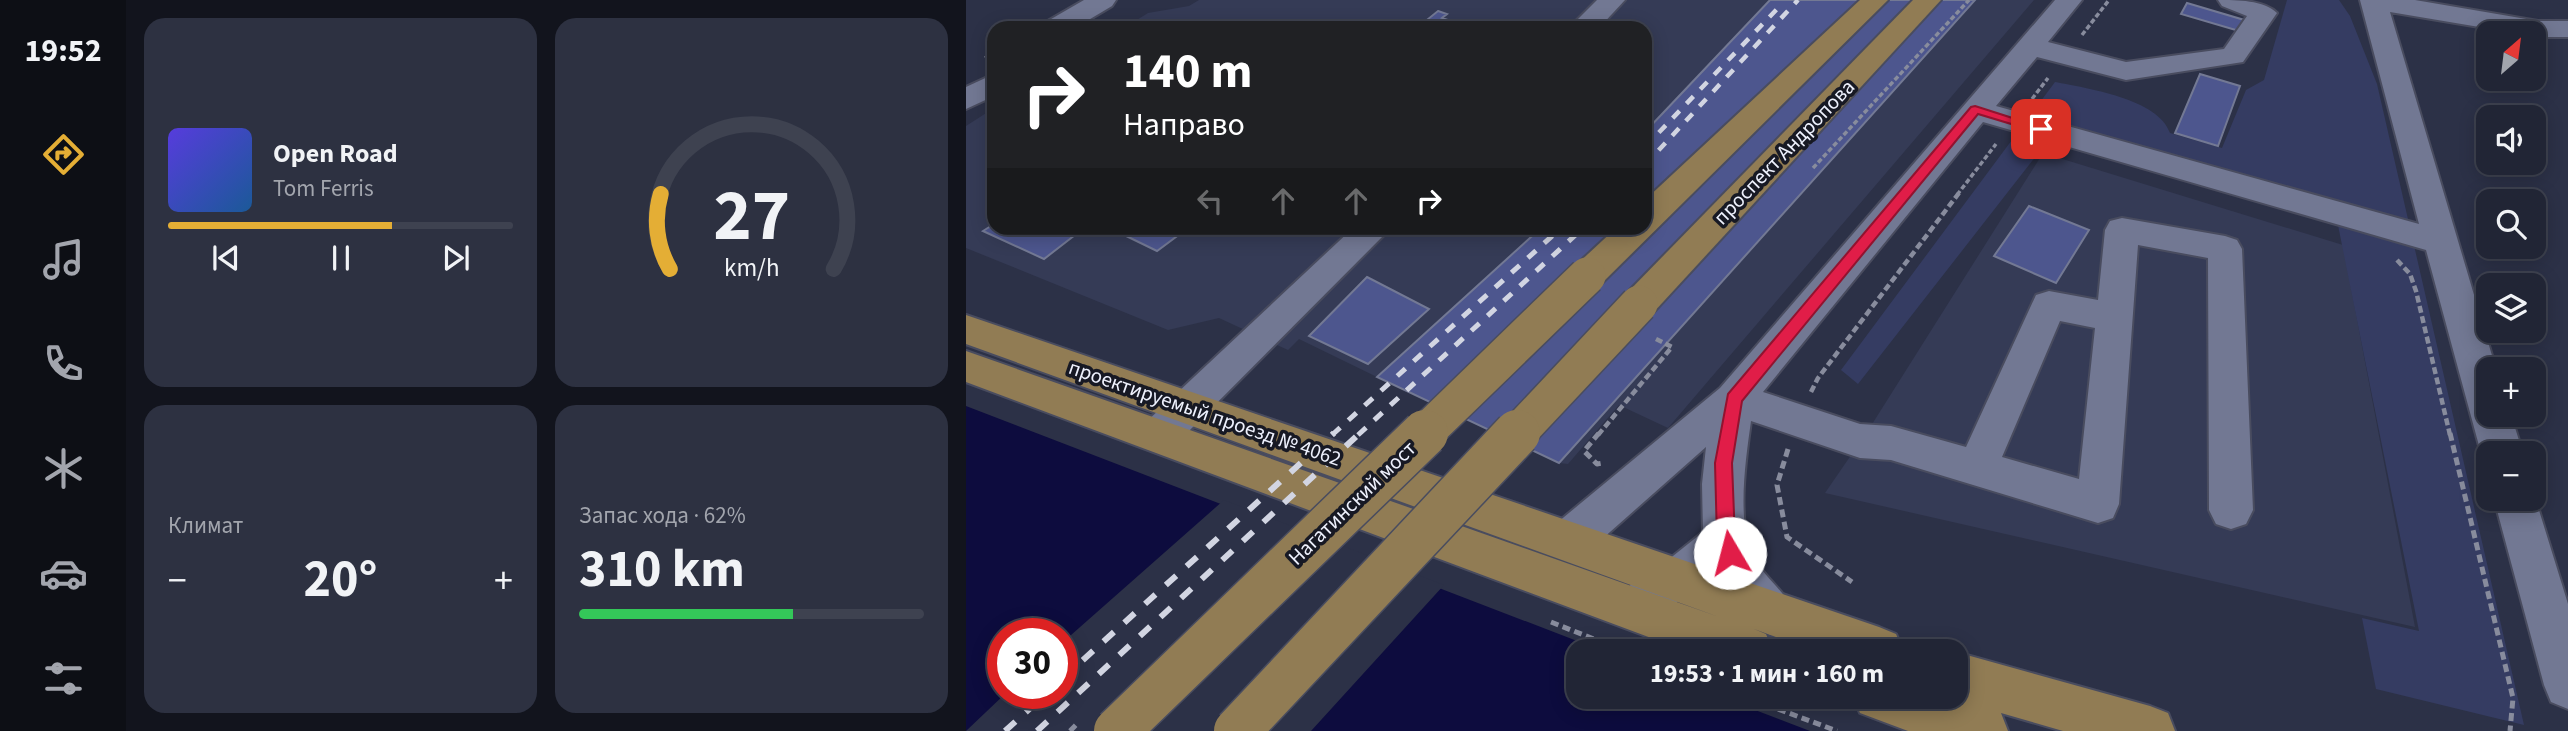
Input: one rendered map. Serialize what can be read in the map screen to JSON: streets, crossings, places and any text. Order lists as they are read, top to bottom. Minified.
{"streets":{"main road":["проспект Андропова","проектируемый проезд № 4062","Нагатинский мост"]},"north":"top right","page":{"tabs":"19:52","map_buttons":["+","−"],"turn":["140 m","Направо"],"song":["Open Road","Tom Ferris"],"tile":["Климат",["Запас хода · 62%","310 km"]],"heat":["−","20°","+"],"limit":"30","trip":"19:53 · 1 мин · 160 m","gauge":["27","km/h"]}}
